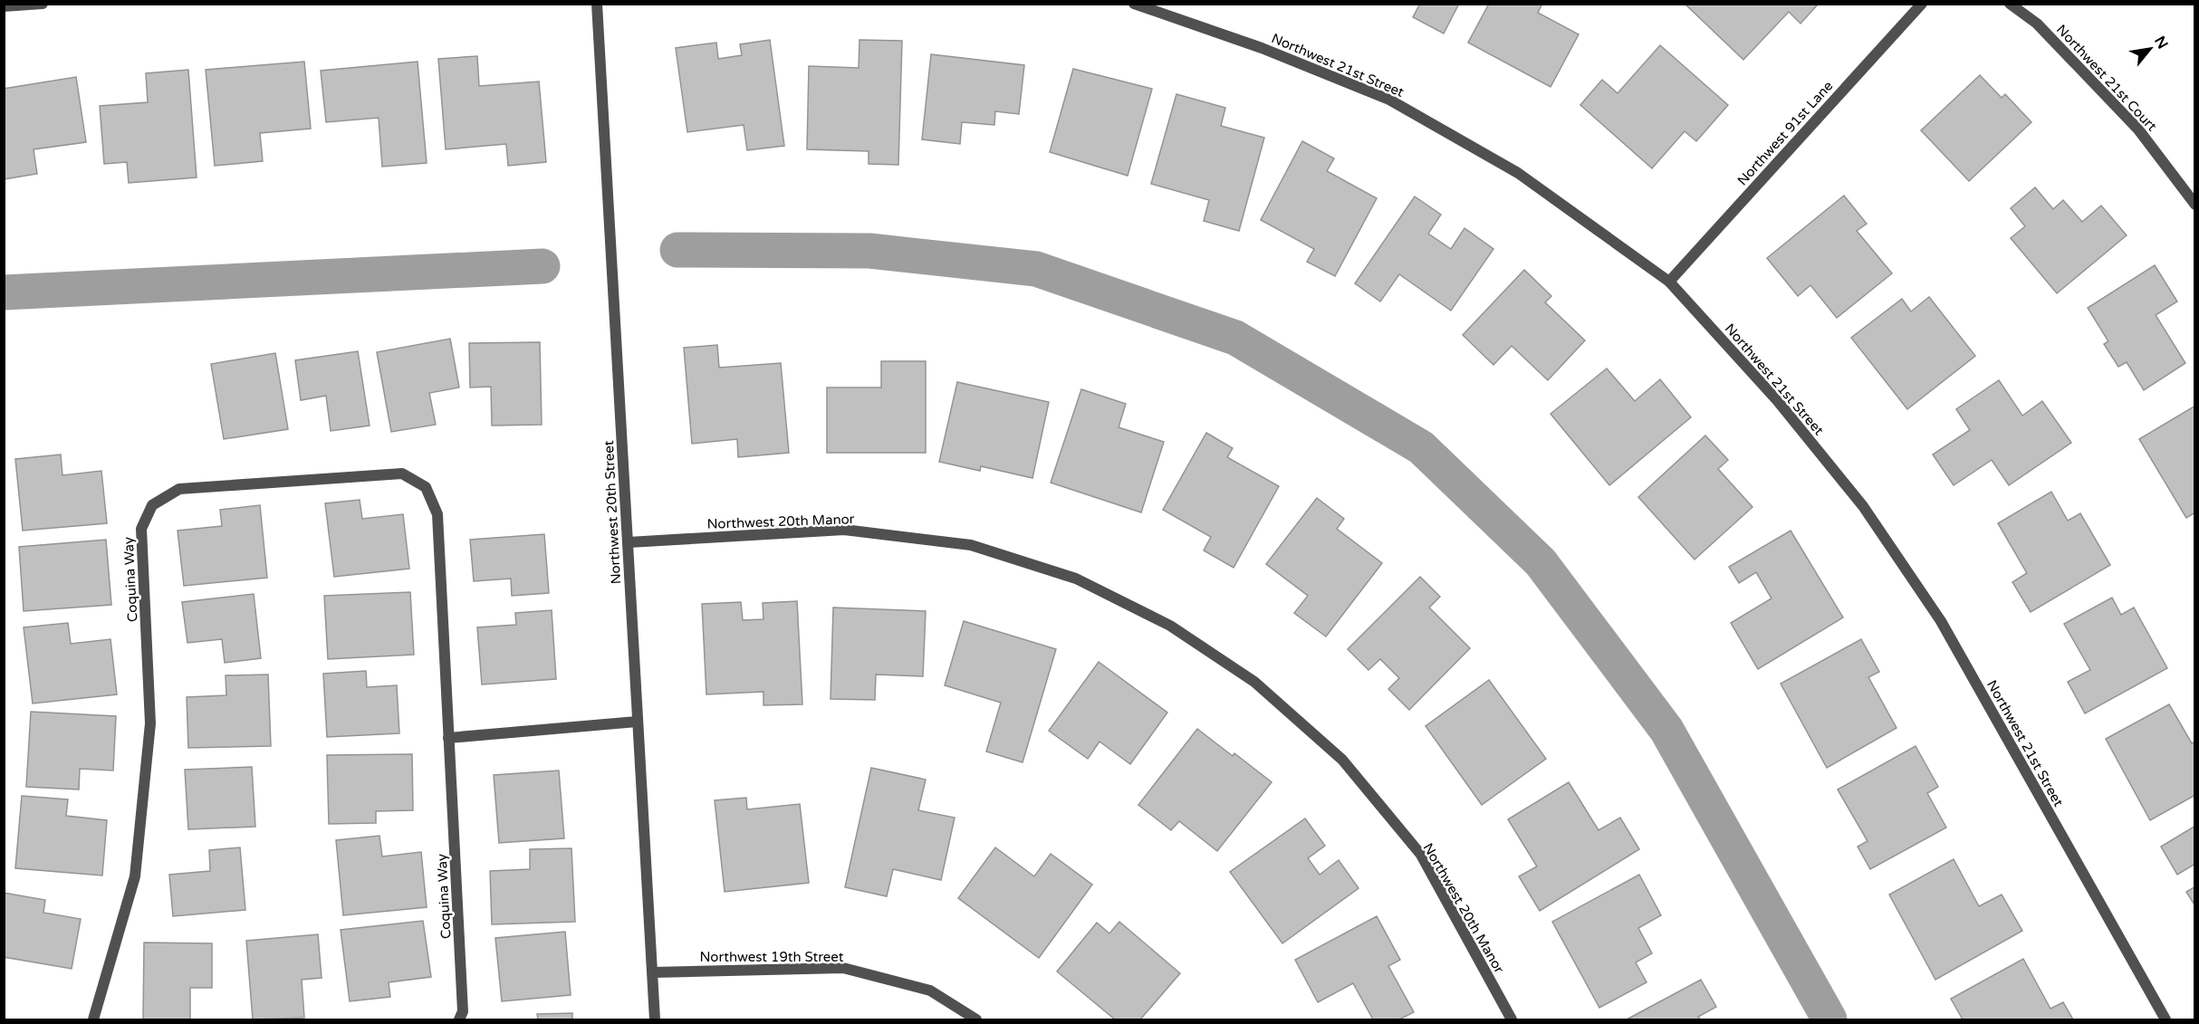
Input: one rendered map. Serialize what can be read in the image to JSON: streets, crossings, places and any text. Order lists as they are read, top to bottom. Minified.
{"streets":{"street":["Northwest 21st Street","Northwest 21st Court","Northwest 91st Lane","Northwest 20th Street","Northwest 20th Manor","Coquina Way","Northwest 19th Street"]},"crossings":[["Northwest 21st Street","Northwest 91st Lane"],["Northwest 20th Street","Northwest 20th Manor"],["Northwest 20th Street","Northwest 19th Street"]],"north":"top right"}
